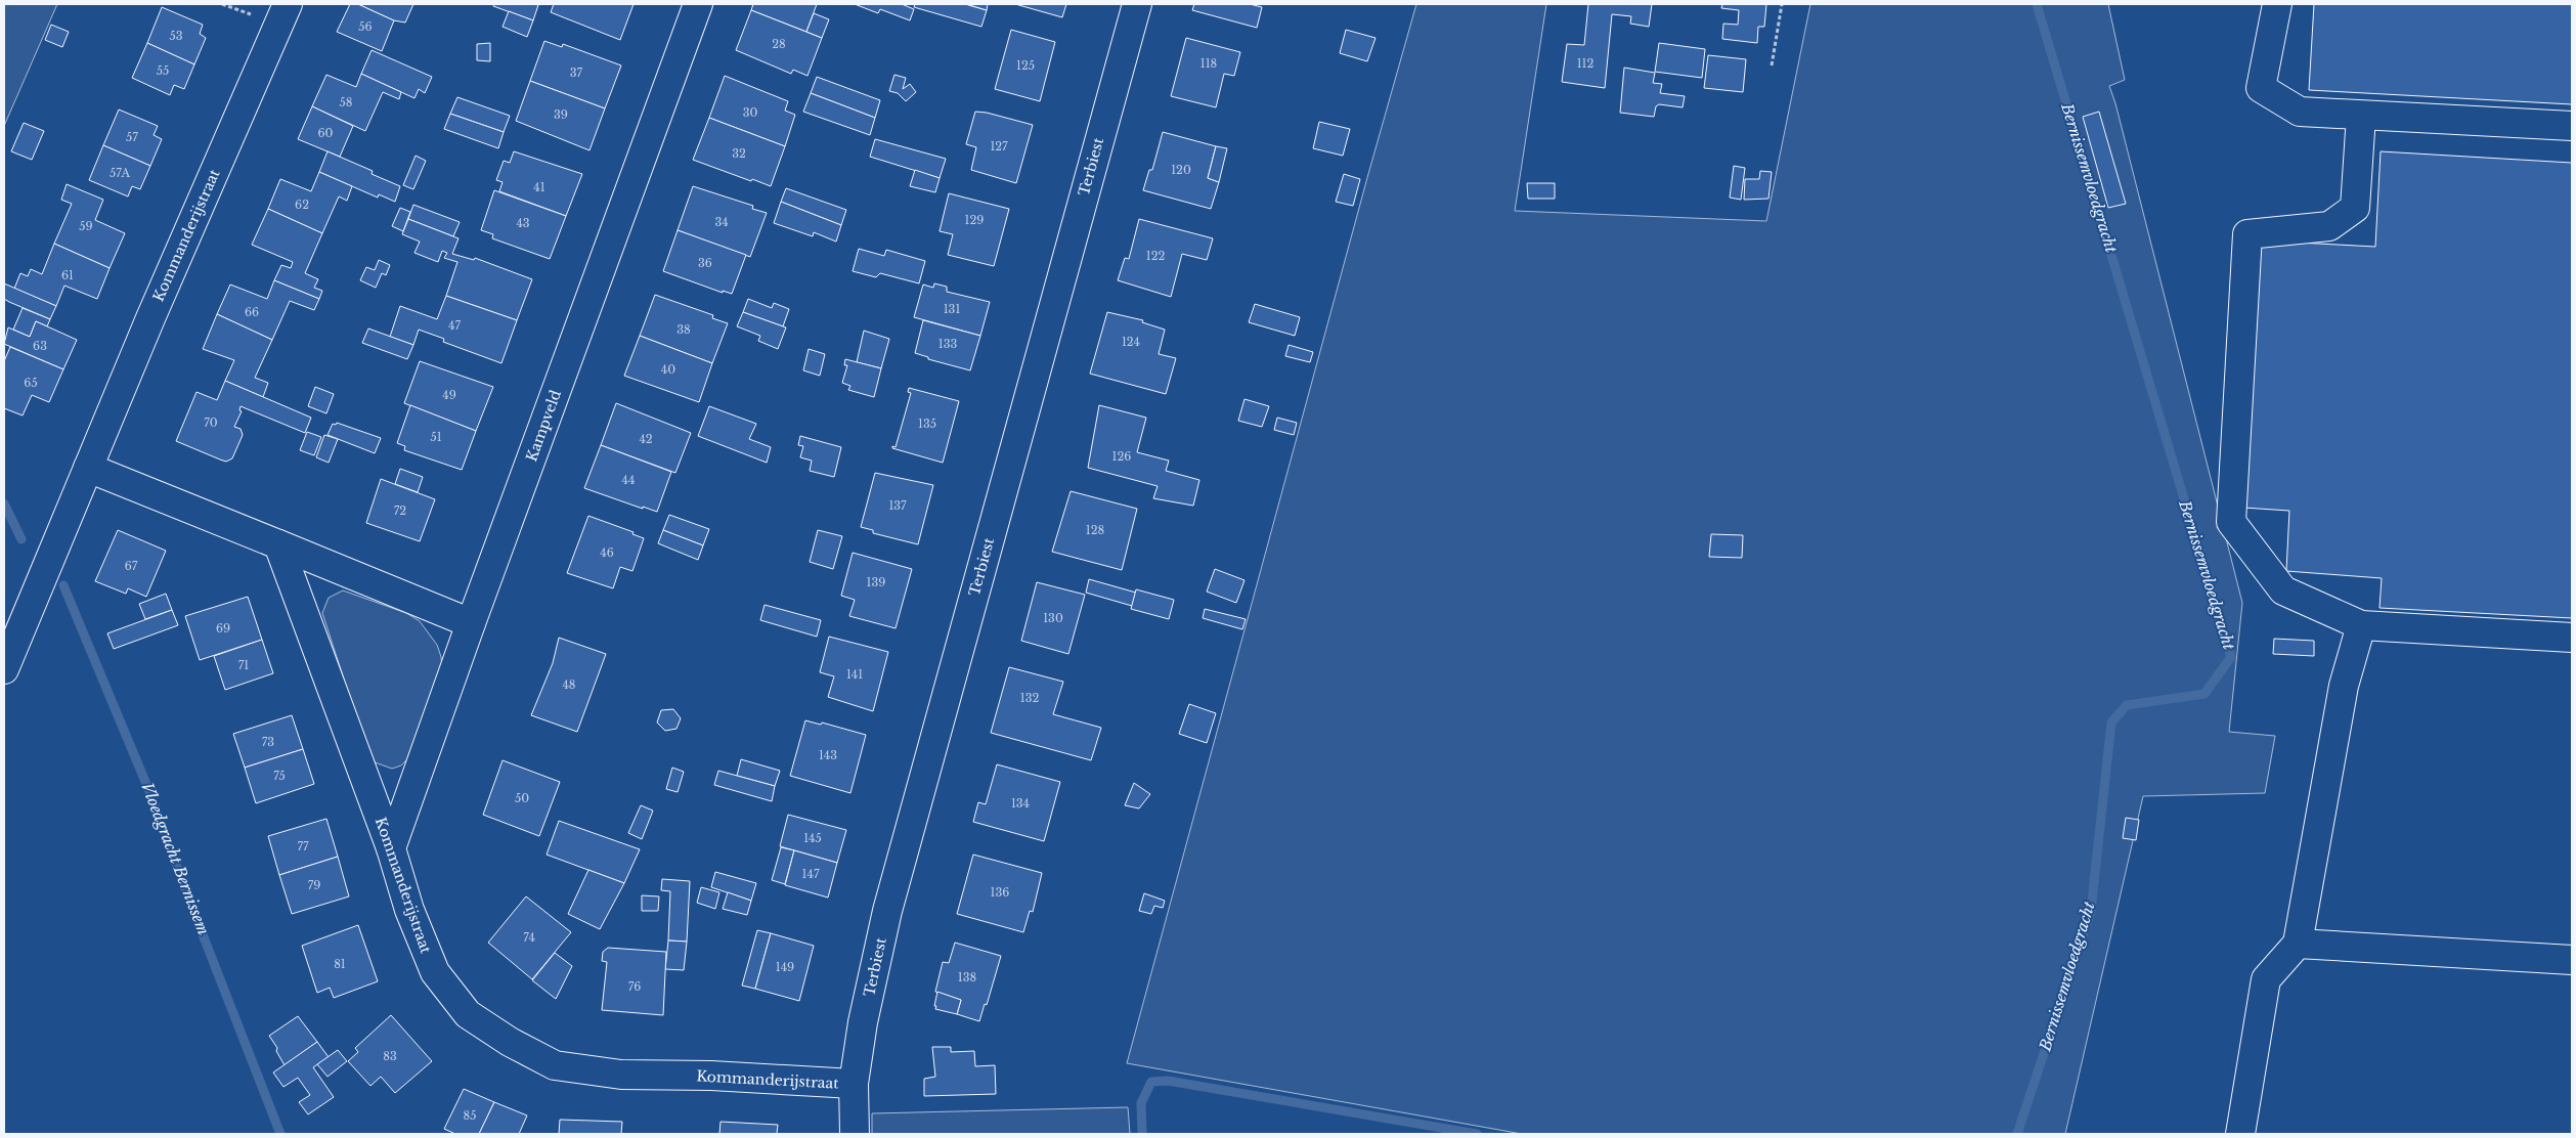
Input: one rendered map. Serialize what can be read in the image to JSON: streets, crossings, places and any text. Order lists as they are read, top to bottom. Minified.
{"streets":{"street":["Terbiest","Kommanderijstraat","Kampveld"]},"crossings":[["Terbiest","Kommanderijstraat"],["Kommanderijstraat","Kampveld"]],"water":["Bernissemvloedgracht","Vloedgracht Bernissem"],"house_numbers":["56","53","28","118","112","125","55","37","58","30","39","60","57","127","32","120","57A","41","62","129","34","43","59","122","36","61","131","66","47","38","124","133","63","40","65","49","70","135","51","42","126","44","137","72","128","46","67","139","130","69","71","141","48","132","73","143","75","50","134","145","77","147","79","136","74","81","149","138","76","83","85"]}
